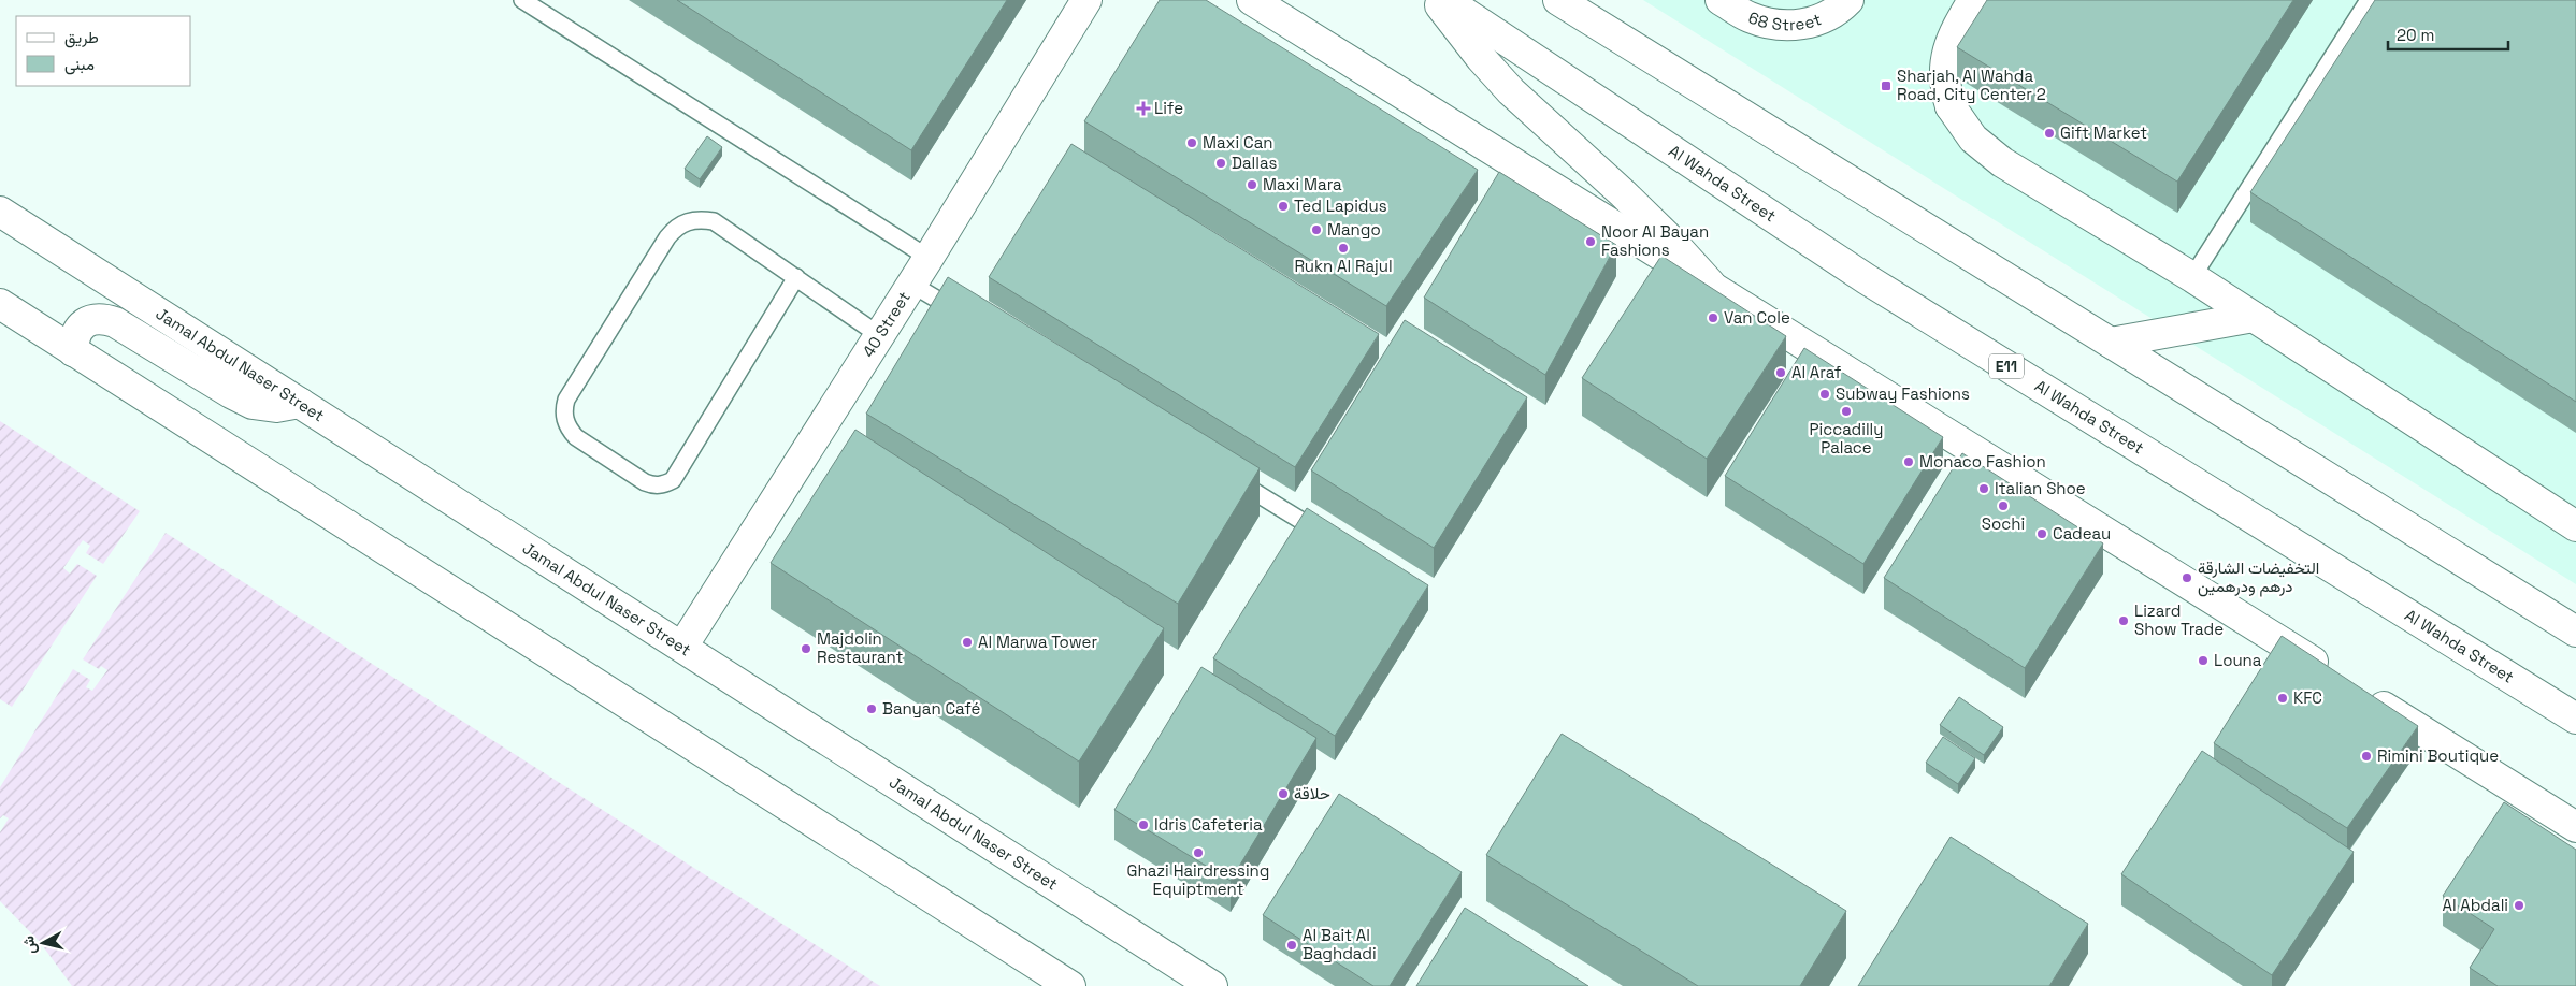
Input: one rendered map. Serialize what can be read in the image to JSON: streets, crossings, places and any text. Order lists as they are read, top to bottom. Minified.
{"streets":{"main road":["68 Street","Al Wahda Street","40 Street","Jamal Abdul Naser Street","E11"]},"crossings":[["40 Street","Jamal Abdul Naser Street"]],"places":{"transit":["Sharjah, Al Wahda Road, City Center 2"],"health":["Life"],"other":["Gift Market","Maxi Can","Dallas","Maxi Mara","Ted Lapidus","Mango","Noor Al Bayan Fashions","Rukn Al Rajul","Van Cole","Al Araf","Subway Fashions","Piccadilly Palace","Monaco Fashion","Italian Shoe","Sochi","Cadeau","التخفيضات الشارقة درهم ودرهمين","Lizard Show Trade","Al Marwa Tower","Majdolin Restaurant","Louna","KFC","Banyan Café","Rimini Boutique","حلاقة","Idris Cafeteria","Ghazi Hairdressing Equiptment","Al Abdali","Al Bait Al Baghdadi"]},"legend":["طريق","مبنى"],"scale_bar":"20 m","north":"left"}
